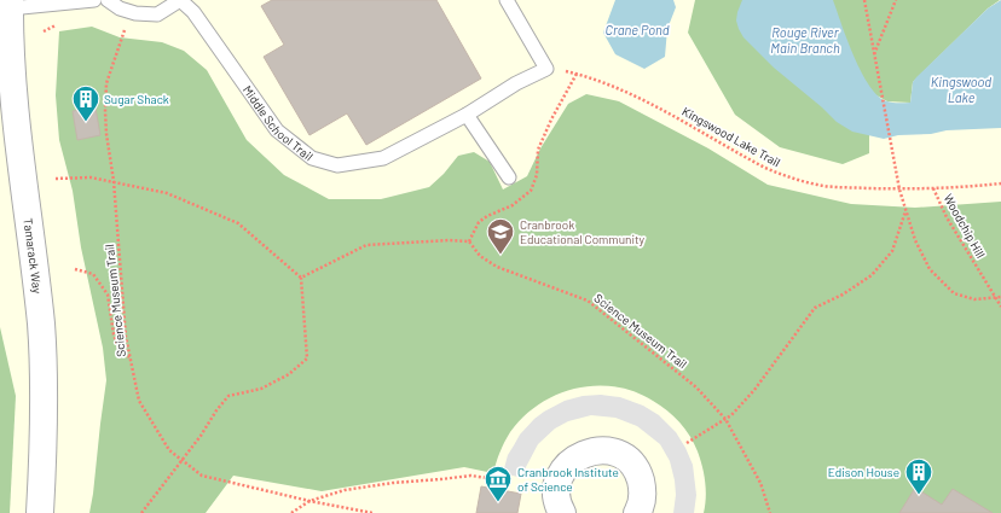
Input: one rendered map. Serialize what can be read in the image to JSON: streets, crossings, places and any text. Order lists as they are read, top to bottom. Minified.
{"streets":{"street":["Tamarack Way"],"lane":["Middle School Trail"],"path":["Kingswood Lake Trail","Woodchip Hill","Science Museum Trail"]},"crossings":[["Middle School Trail","Kingswood Lake Trail"],["Kingswood Lake Trail","Woodchip Hill"]],"water":["Crane Pond","Rouge River Main Branch","Kingswood Lake"],"places":{"building":["Sugar Shack","Edison House"],"school or university":["Cranbrook Educational Community"],"museum":["Cranbrook Institute of Science"]}}
